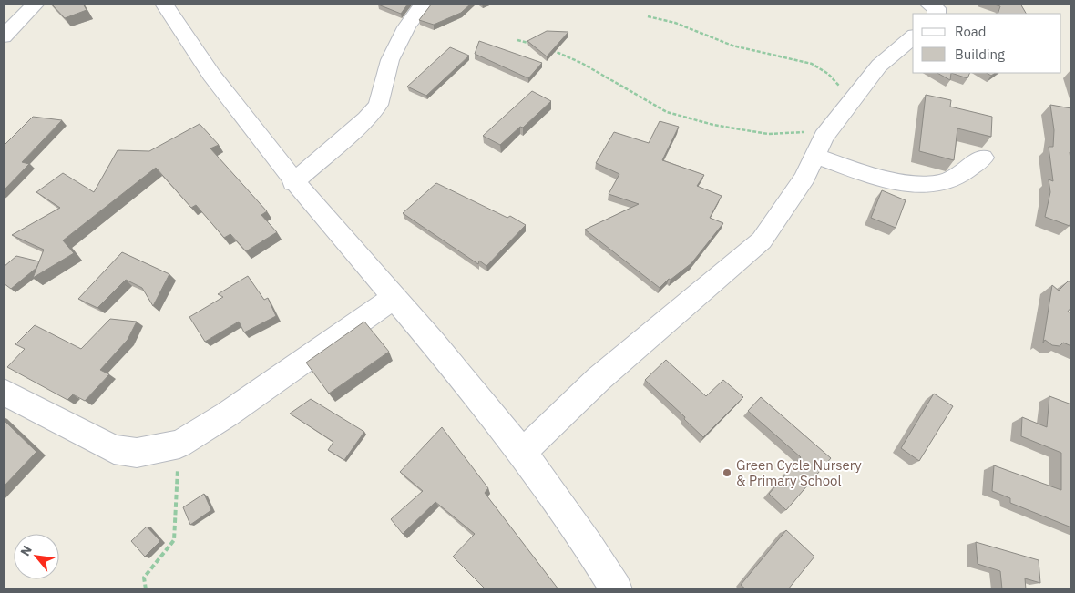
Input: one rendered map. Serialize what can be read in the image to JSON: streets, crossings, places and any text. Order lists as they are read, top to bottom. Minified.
{"places":["Green Cycle Nursery & Primary School"],"legend":["Road","Building"],"north":"top left"}
